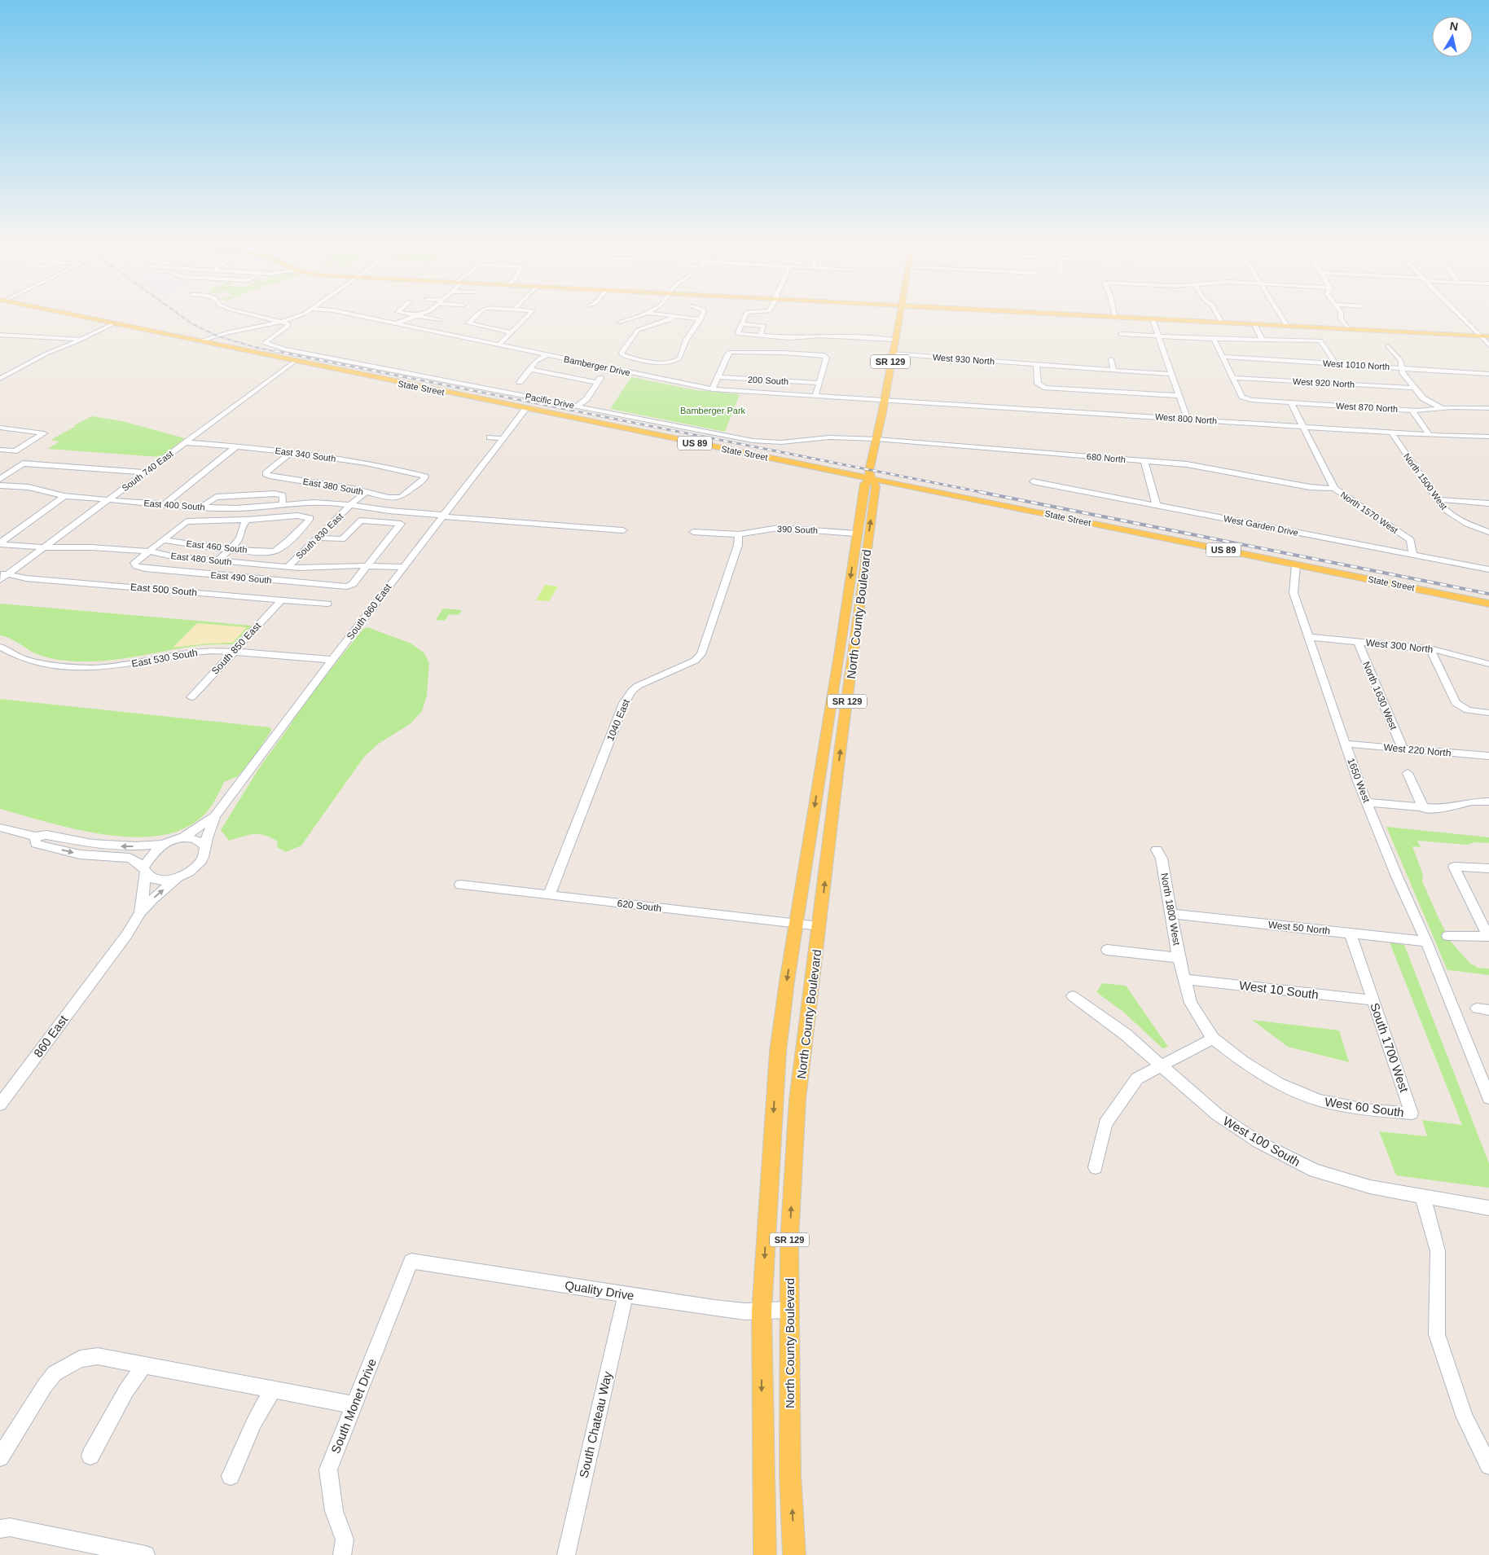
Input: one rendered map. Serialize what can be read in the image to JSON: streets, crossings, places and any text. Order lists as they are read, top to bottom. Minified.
{"streets":{"main road":["SR 129","State Street","US 89","North County Boulevard"],"street":["West 930 North","West 1010 North","Bamberger Drive","200 South","West 920 North","Pacific Drive","West 870 North","West 800 North","East 340 South","680 North","South 740 East","North 1500 West","East 380 South","East 400 South","North 1570 West","West Garden Drive","390 South","South 830 East","East 460 South","East 480 South","East 490 South","East 500 South","South 860 East","West 300 North","South 850 East","East 530 South","North 1630 West","1040 East","West 220 North","1650 West","620 South","North 1800 West","West 50 North","West 10 South","860 East","South 1700 West","West 60 South","West 100 South","Quality Drive","South Monet Drive","South Chateau Way"]},"crossings":[["West 930 North","North County Boulevard"],["Bamberger Drive","West 800 North"],["Bamberger Drive","North County Boulevard"],["West 920 North","West 870 North"],["State Street","South 740 East"],["State Street","South 860 East"],["State Street","North County Boulevard"],["State Street","1650 West"],["Pacific Drive","680 North"],["Pacific Drive","North County Boulevard"],["West 870 North","North 1570 West"],["West 800 North","North 1500 West"],["West 800 North","North 1570 West"],["West 800 North","North County Boulevard"],["East 340 South","South 740 East"],["East 340 South","East 380 South"],["680 North","North 1570 West"],["680 North","North County Boulevard"],["South 740 East","East 400 South"],["South 740 East","East 480 South"],["South 740 East","East 500 South"],["East 380 South","South 830 East"],["East 400 South","South 830 East"],["East 400 South","South 860 East"],["North 1570 West","West Garden Drive"],["390 South","North County Boulevard"],["390 South","1040 East"],["South 830 East","East 480 South"],["East 480 South","East 490 South"],["East 480 South","South 860 East"],["East 500 South","South 850 East"],["South 860 East","East 530 South"],["North County Boulevard","620 South"],["North County Boulevard","Quality Drive"],["West 300 North","North 1630 West"],["West 300 North","1650 West"],["South 850 East","East 530 South"],["North 1630 West","West 220 North"],["1040 East","620 South"],["West 220 North","1650 West"],["1650 West","West 50 North"],["North 1800 West","West 50 North"],["North 1800 West","West 10 South"],["North 1800 West","West 60 South"],["West 50 North","South 1700 West"],["West 10 South","South 1700 West"],["South 1700 West","West 60 South"],["Quality Drive","South Monet Drive"],["Quality Drive","South Chateau Way"]],"parks":["Bamberger Park"],"north":"top"}
